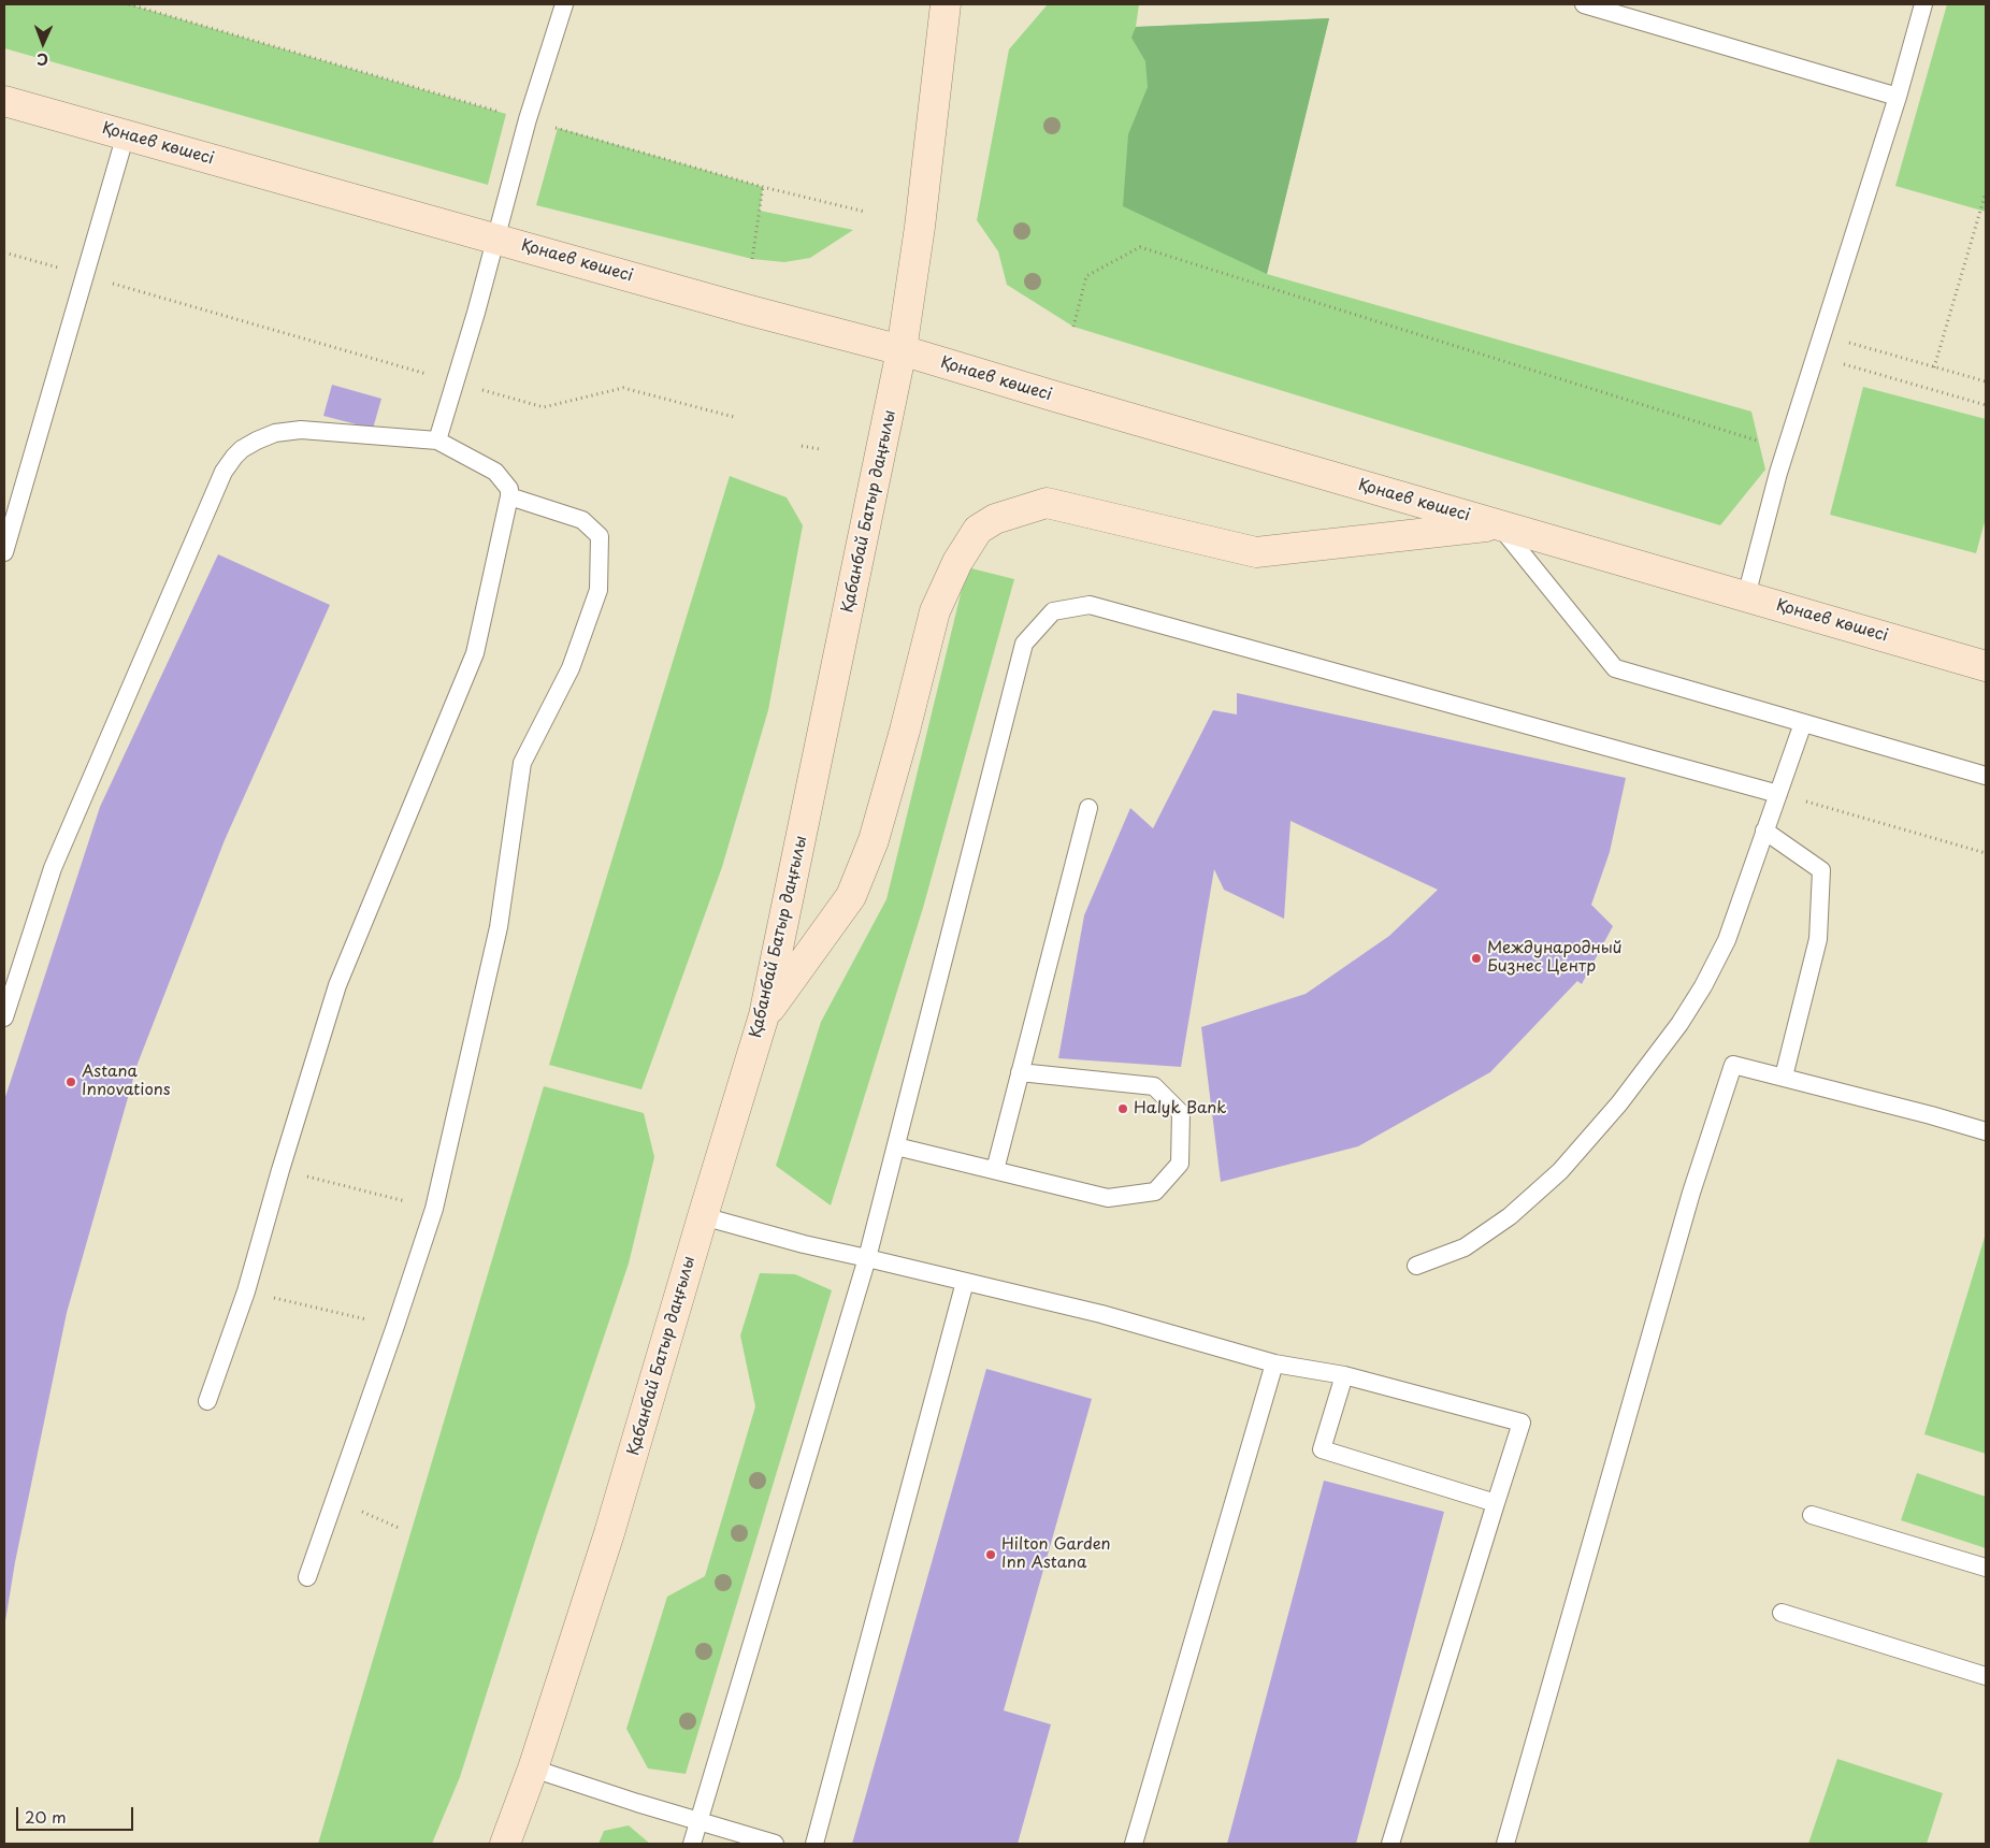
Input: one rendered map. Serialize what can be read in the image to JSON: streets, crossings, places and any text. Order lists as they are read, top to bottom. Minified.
{"streets":{"main road":["Қонаев көшесі","Қабанбай Батыр даңғылы"]},"crossings":[["Қонаев көшесі","Қабанбай Батыр даңғылы"]],"places":["Международный Бизнес Центр","Astana Innovations","Halyk Bank","Hilton Garden Inn Astana"],"scale_bar":"20 m","north":"bottom"}
